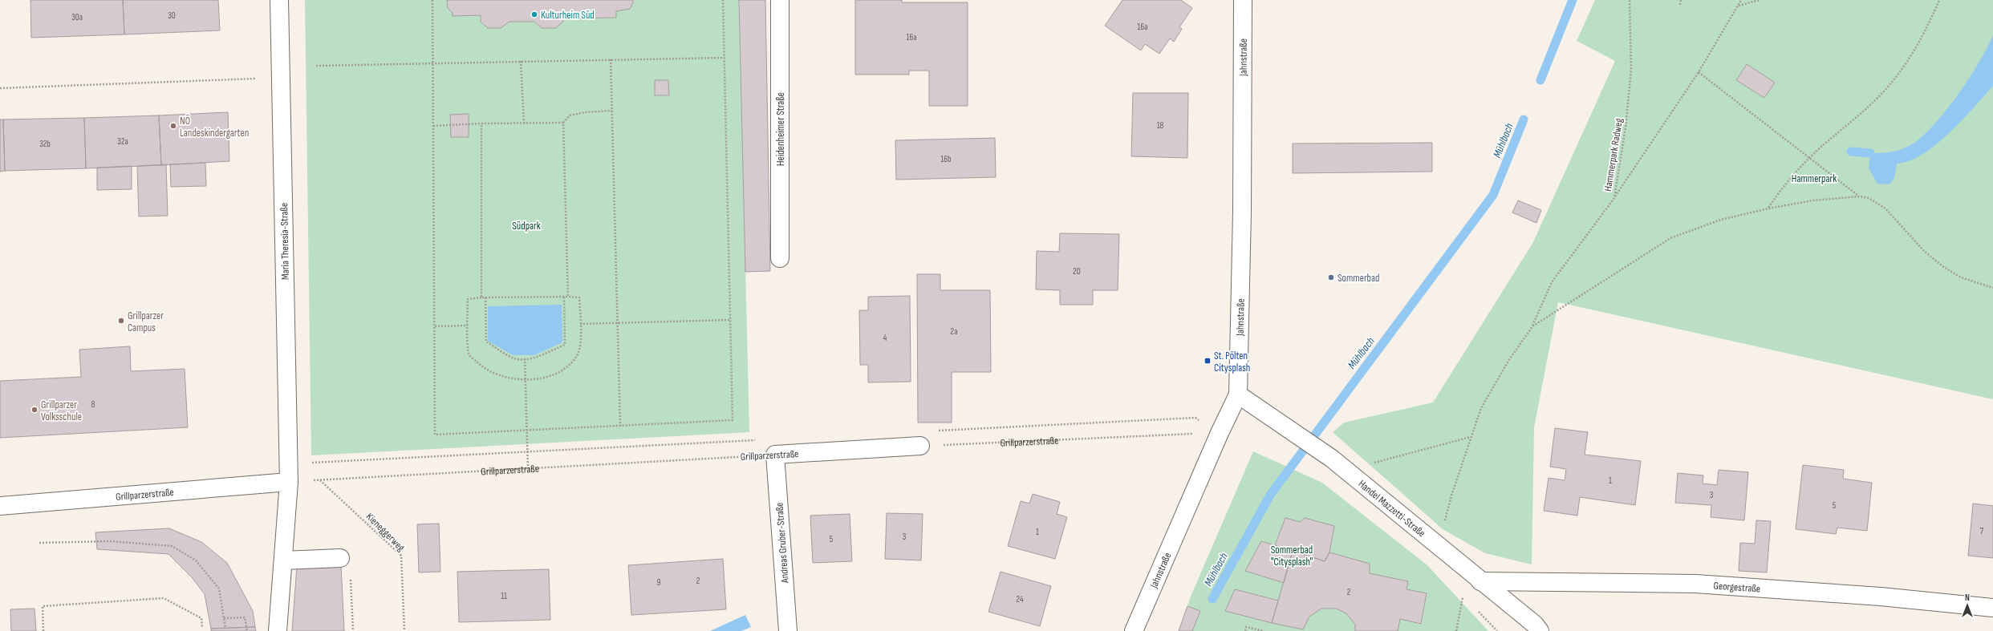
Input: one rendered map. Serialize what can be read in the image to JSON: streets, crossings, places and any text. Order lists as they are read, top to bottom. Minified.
{"streets":{"street":["Jahnstraße","Heidenheimer Straße","Maria Theresia-Straße","Grillparzerstraße","Handel Mazzetti-Straße","Andreas Gruber-Straße","Georgestraße"],"path":["Hammerpark Radweg","Kieneggerweg"]},"crossings":[["Jahnstraße","Grillparzerstraße"],["Jahnstraße","Handel Mazzetti-Straße"],["Maria Theresia-Straße","Grillparzerstraße"],["Grillparzerstraße","Kieneggerweg"],["Grillparzerstraße","Andreas Gruber-Straße"],["Handel Mazzetti-Straße","Georgestraße"]],"water":["Mühlbach"],"parks":["Hammerpark","Südpark","Sommerbad \"Citysplash\""],"places":{"other":["Kulturheim Süd","NÖ Landeskindergarten","Sommerbad","Grillparzer Campus","Grillparzer Volksschule"],"transit":["St. Pölten Citysplash"]},"house_numbers":["30","30a","16a","16a","18","32a","32b","16b","20","2a","4","8","1","3","5","7","1","3","5","2","9","2","11","24"],"north":"top"}
